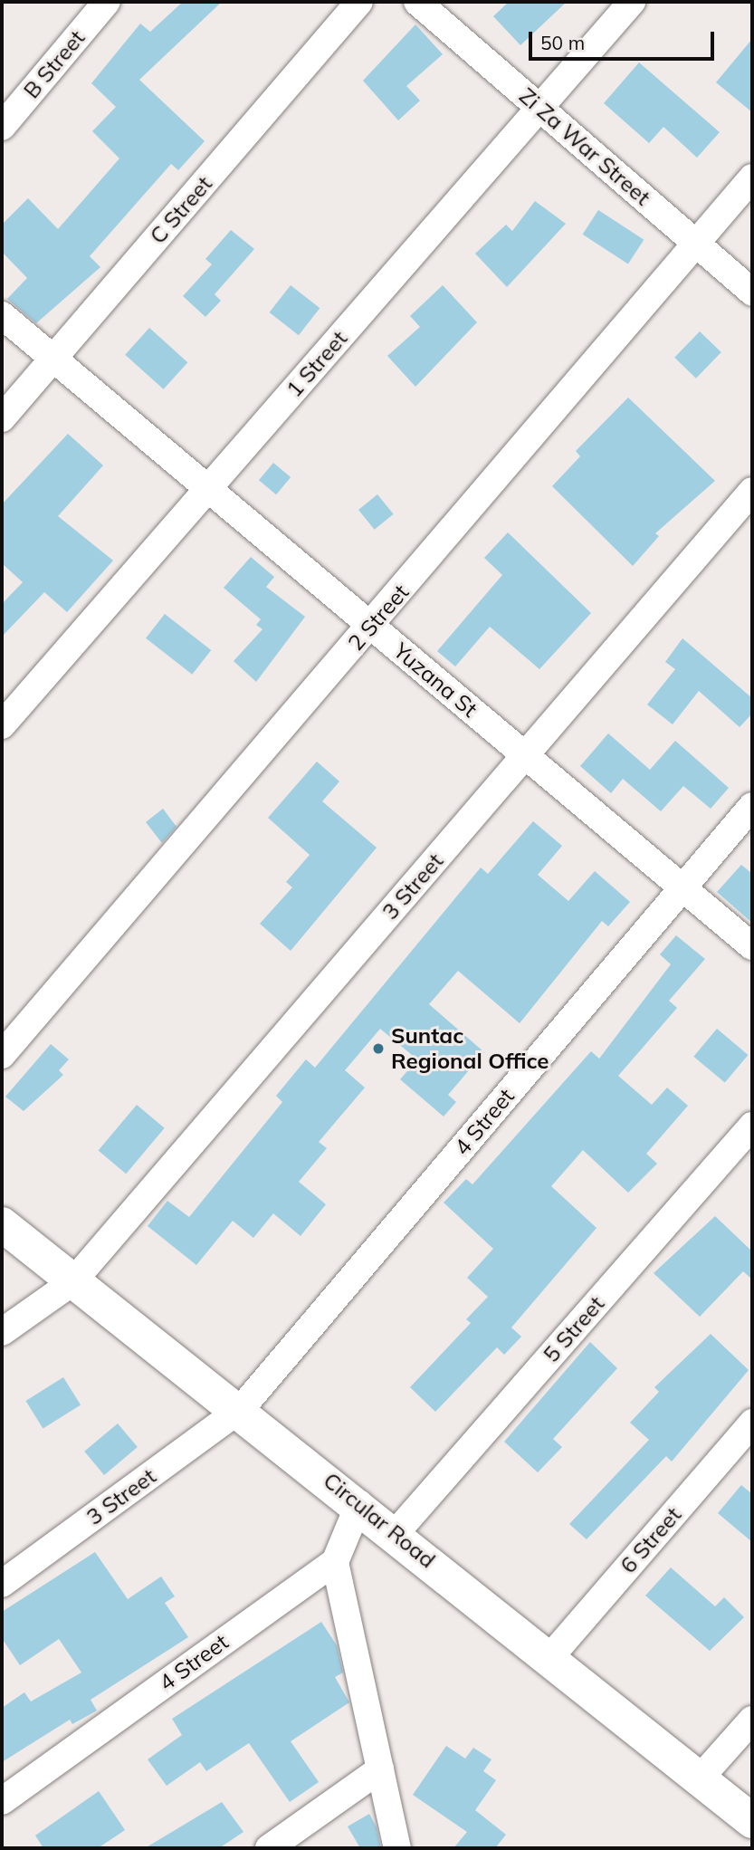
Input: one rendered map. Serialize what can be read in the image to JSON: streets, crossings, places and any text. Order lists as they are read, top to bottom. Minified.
{"streets":{"main road":["Circular Road"],"street":["B Street","Zi Za War Street","C Street","1 Street","2 Street","Yuzana St","3 Street","4 Street","5 Street","6 Street"]},"crossings":[["Zi Za War Street","1 Street"],["Zi Za War Street","2 Street"],["C Street","Yuzana St"],["1 Street","Yuzana St"],["2 Street","Yuzana St"],["Yuzana St","3 Street"],["Yuzana St","4 Street"],["3 Street","4 Street"],["3 Street","Circular Road"],["4 Street","Circular Road"],["5 Street","Circular Road"],["Circular Road","6 Street"]],"places":["Suntac Regional Office"],"scale_bar":"50 m"}
